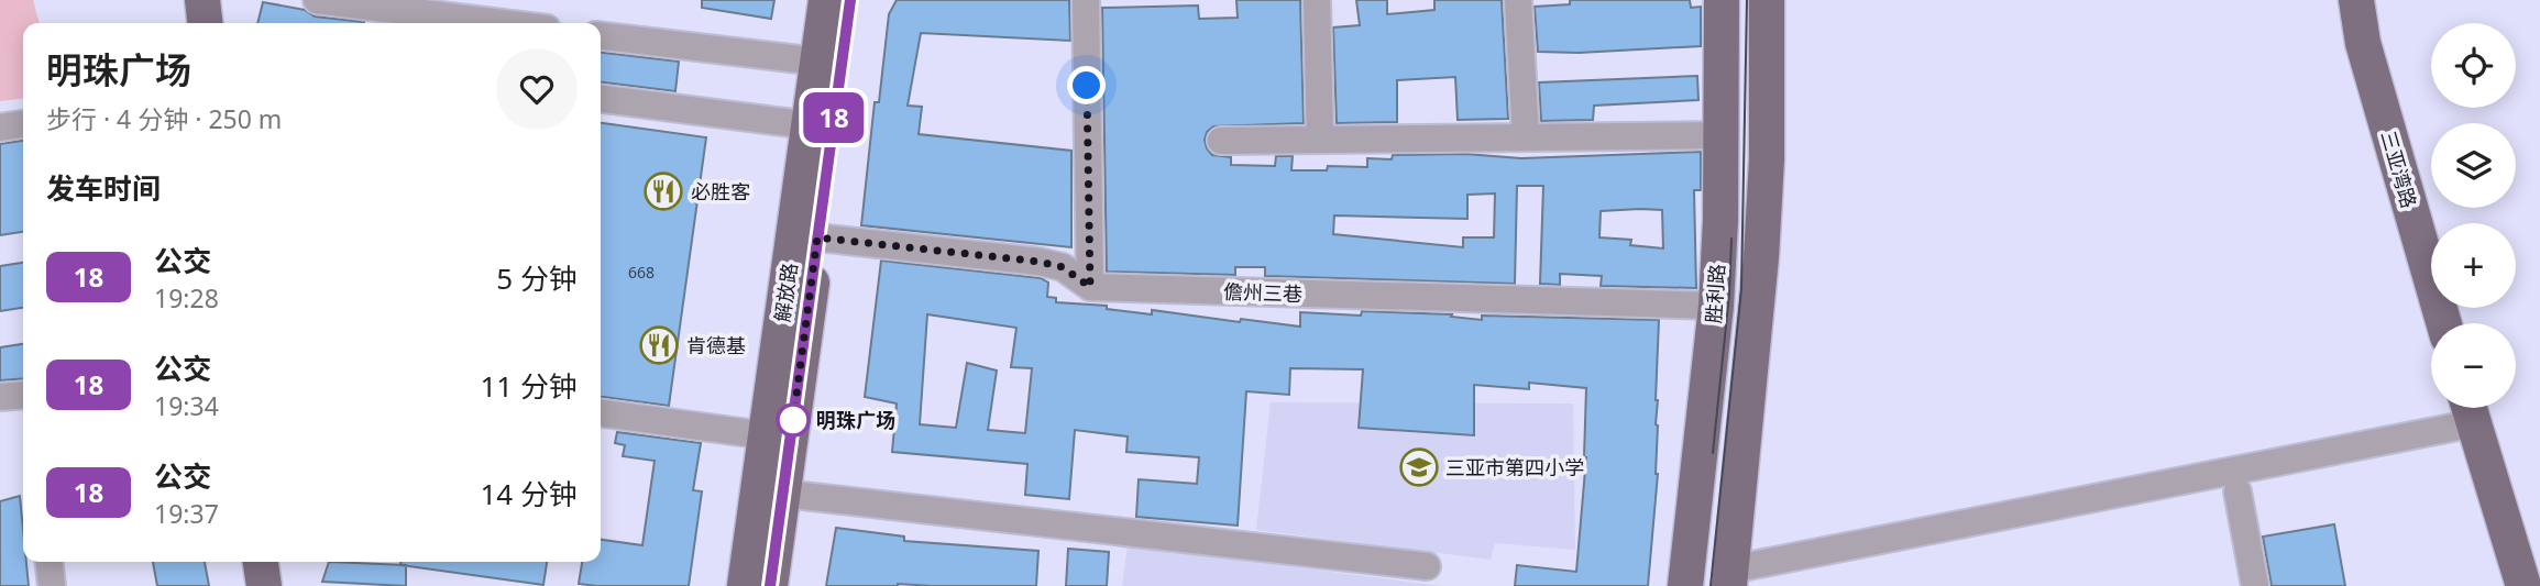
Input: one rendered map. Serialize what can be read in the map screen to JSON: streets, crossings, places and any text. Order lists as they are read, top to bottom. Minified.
{"streets":{"main road":["三亚湾路","解放路","胜利路"],"street":["儋州三巷"]},"crossings":[["儋州三巷","胜利路"]],"places":{"restaurant":["必胜客","肯德基"],"other":["明珠广场"],"school or university":["三亚市第四小学"]},"lines":["bus line 18"],"house_numbers":["668"],"page":{"on_map":"18","map_buttons":["+","−"],"heading":[["明珠广场","步行 · 4 分钟 · 250 m"],"发车时间"],"list":[{"mark":"18","name":"公交","note":"19:28","value":"5 分钟"},{"mark":"18","name":"公交","note":"19:34","value":"11 分钟"},{"mark":"18","name":"公交","note":"19:37","value":"14 分钟"}]}}
